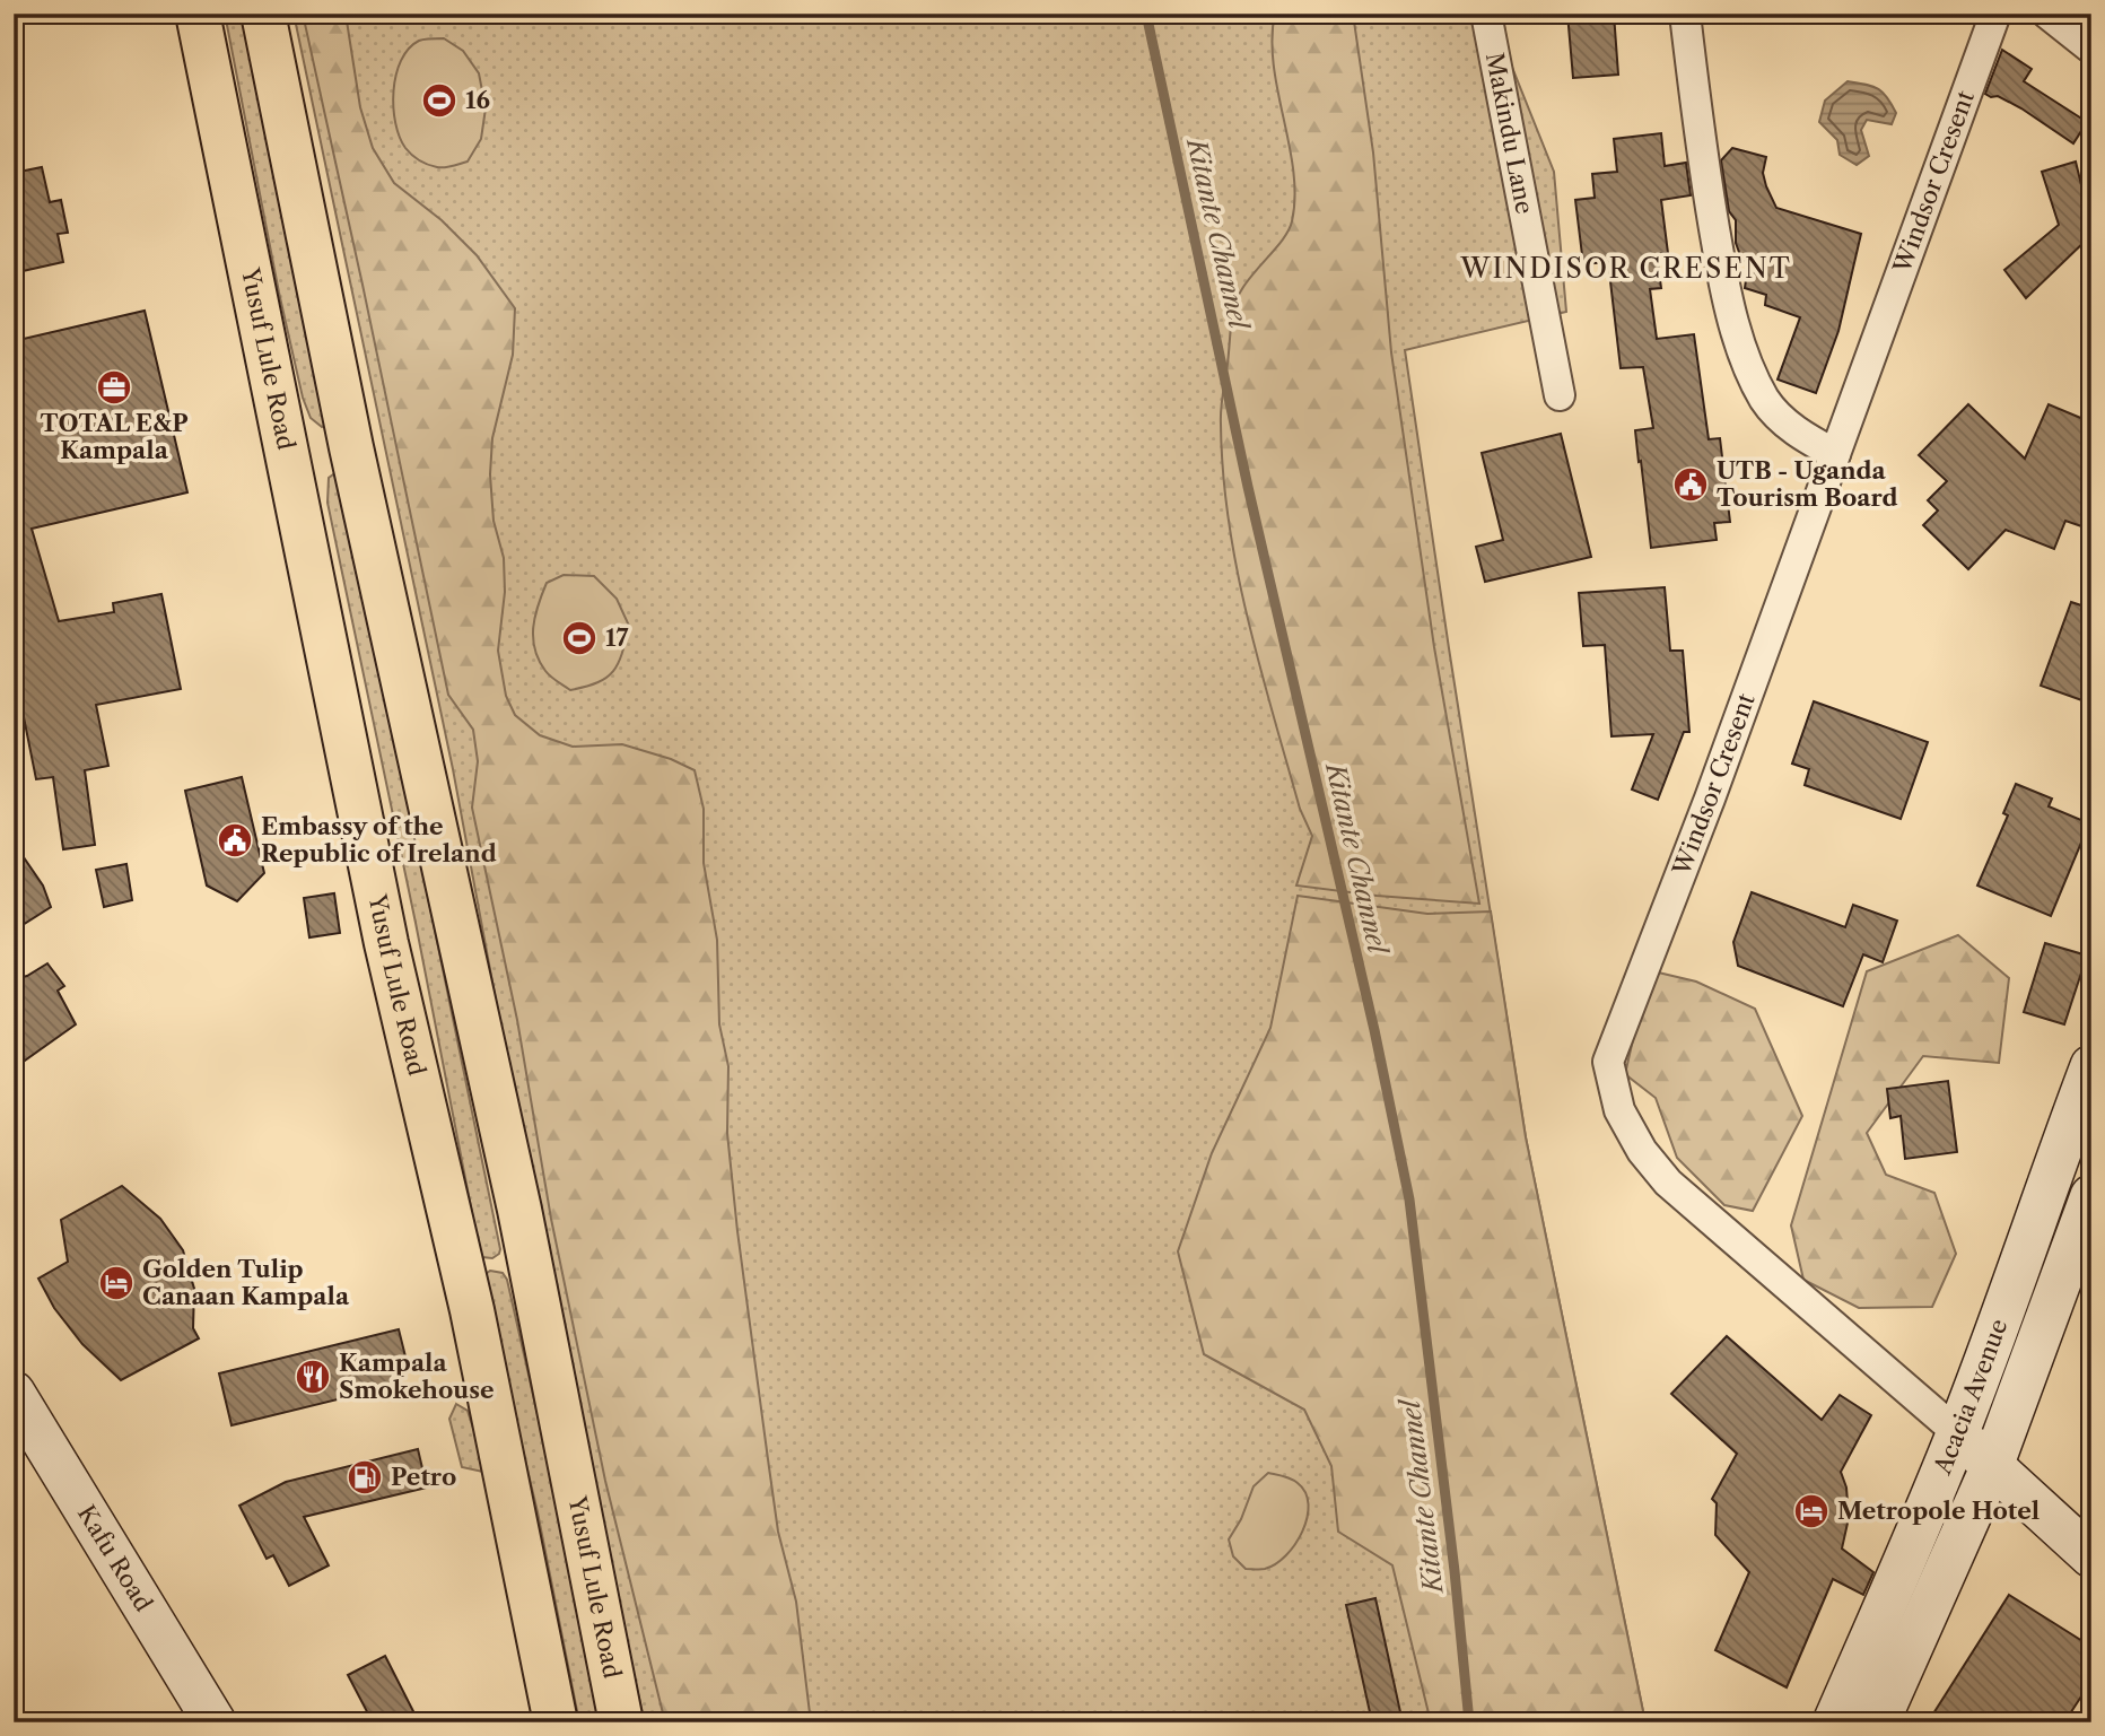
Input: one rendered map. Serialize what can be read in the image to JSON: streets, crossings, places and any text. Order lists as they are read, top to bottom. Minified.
{"streets":{"main road":["Yusuf Lule Road","Acacia Avenue","Kafu Road"],"street":["Makindu Lane","Windsor Cresent"]},"crossings":[["Windsor Cresent","Acacia Avenue"]],"districts":["WINDISOR CRESENT"],"water":["Kitante Channel"],"places":{"sports":["16","17"],"office":["TOTAL E&P Kampala"],"public building":["UTB - Uganda Tourism Board","Embassy of the Republic of Ireland"],"hotel":["Golden Tulip Canaan Kampala","Metropole Hotel"],"restaurant":["Kampala Smokehouse"],"fuel station":["Petro"]}}
